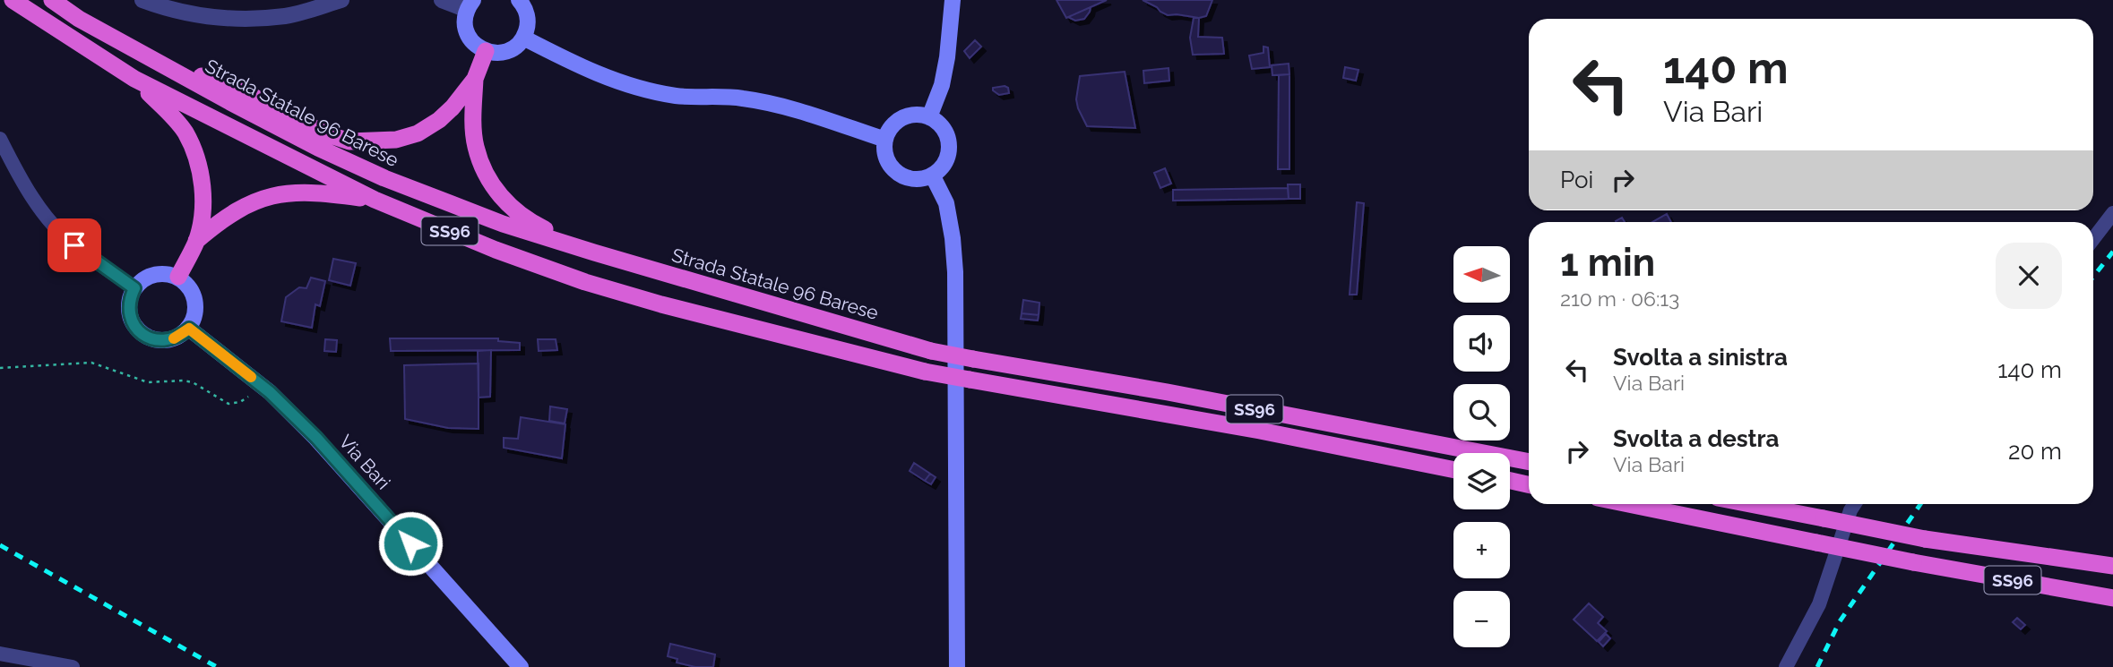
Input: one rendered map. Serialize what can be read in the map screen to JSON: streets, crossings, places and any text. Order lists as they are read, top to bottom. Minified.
{"streets":{"highway":["Strada Statale 96 Barese","SS96"],"main road":["Via Bari"]},"north":"left","page":{"turn":["140 m","Via Bari"],"then":"Poi","heading":["1 min","210 m · 06:13"],"map_buttons":["+","−"],"list":[{"name":"Svolta a sinistra","note":"Via Bari","value":"140 m"},{"name":"Svolta a destra","note":"Via Bari","value":"20 m"}]}}
